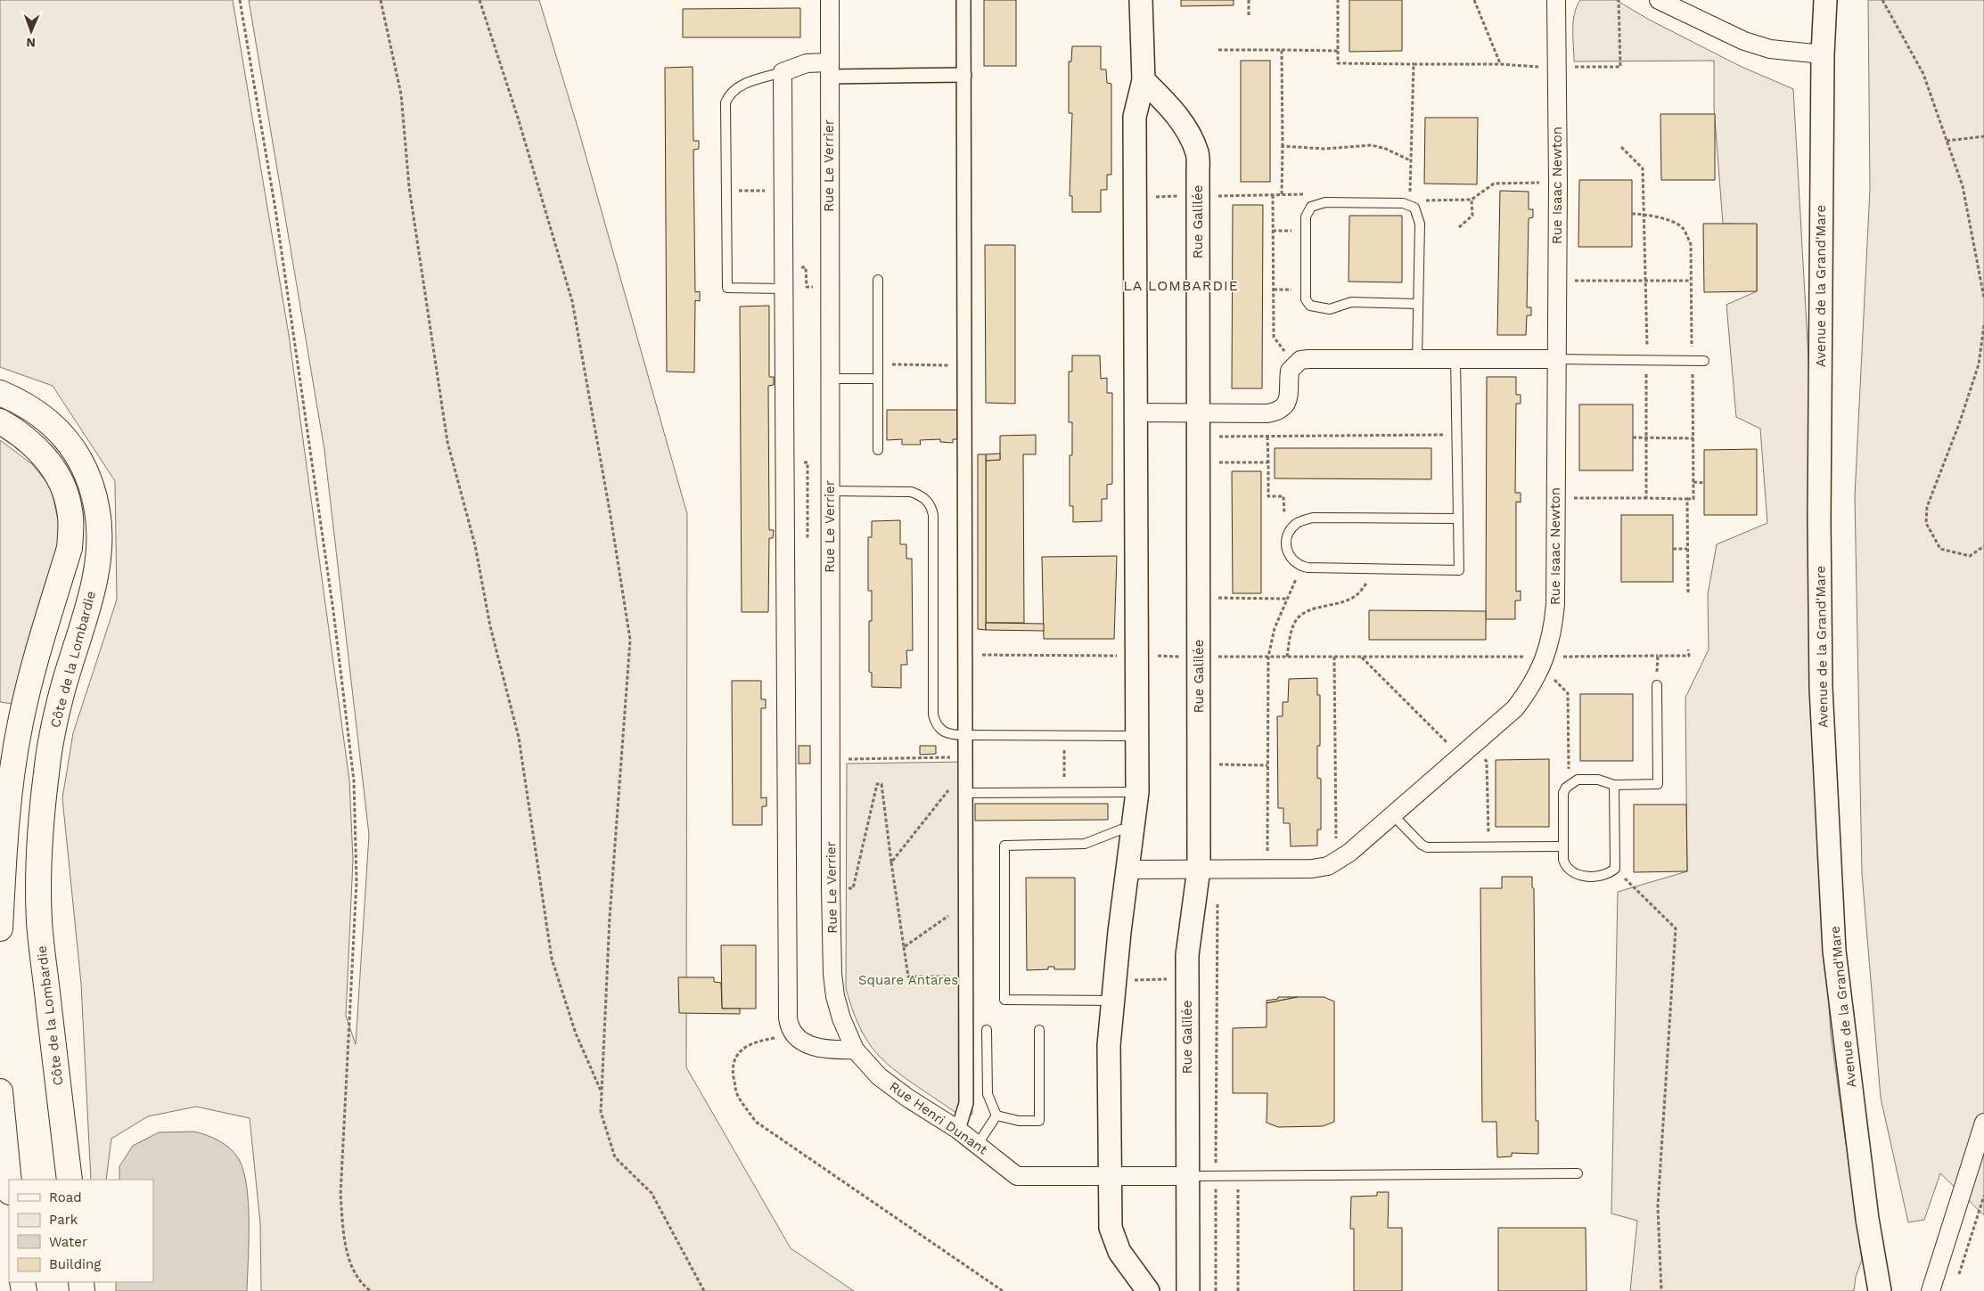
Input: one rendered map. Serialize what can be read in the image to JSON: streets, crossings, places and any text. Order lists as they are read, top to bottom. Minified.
{"streets":{"main road":["Côte de la Lombardie"],"street":["Rue Le Verrier","Rue Isaac Newton","Rue Galilée","Avenue de la Grand'Mare","Rue Henri Dunant"]},"crossings":[["Rue Le Verrier","Rue Henri Dunant"],["Rue Isaac Newton","Rue Galilée"],["Rue Galilée","Rue Henri Dunant"]],"districts":["LA LOMBARDIE"],"parks":["Square Antares"],"legend":["Road","Park","Water","Building"],"north":"bottom"}
